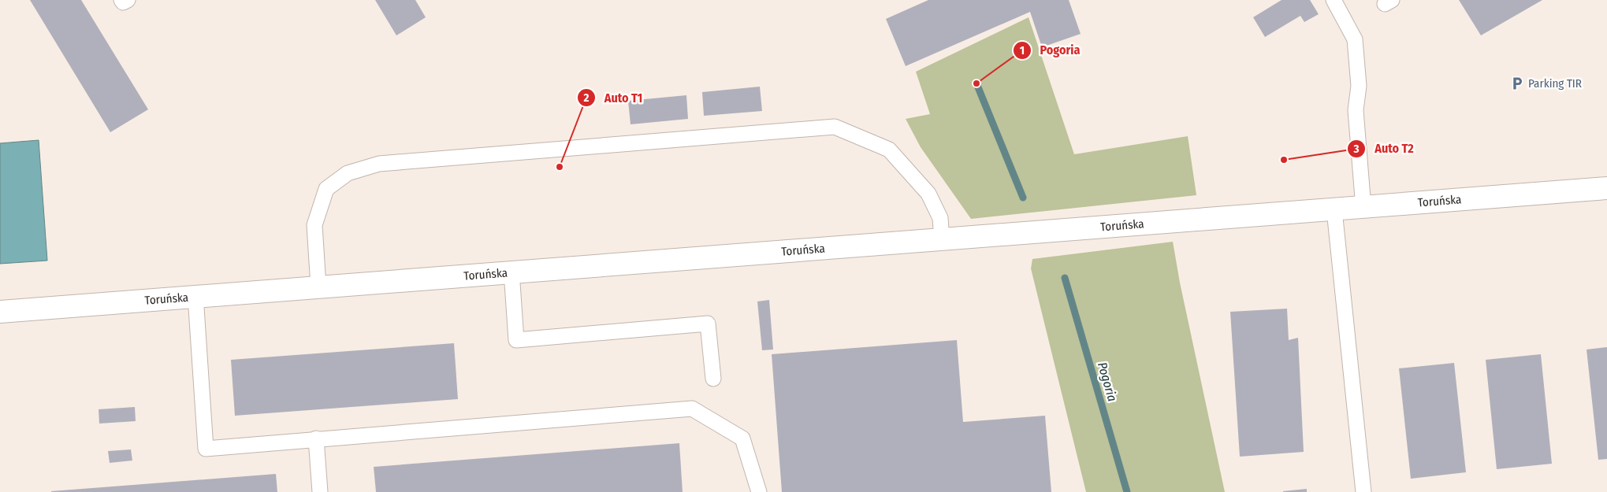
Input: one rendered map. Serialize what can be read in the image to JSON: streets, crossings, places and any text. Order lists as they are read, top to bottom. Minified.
{"streets":{"street":["Toruńska"]},"water":["Pogoria"],"places":{"other":["Pogoria","Auto T2","Auto T1"],"parking":["Parking TIR"]}}
